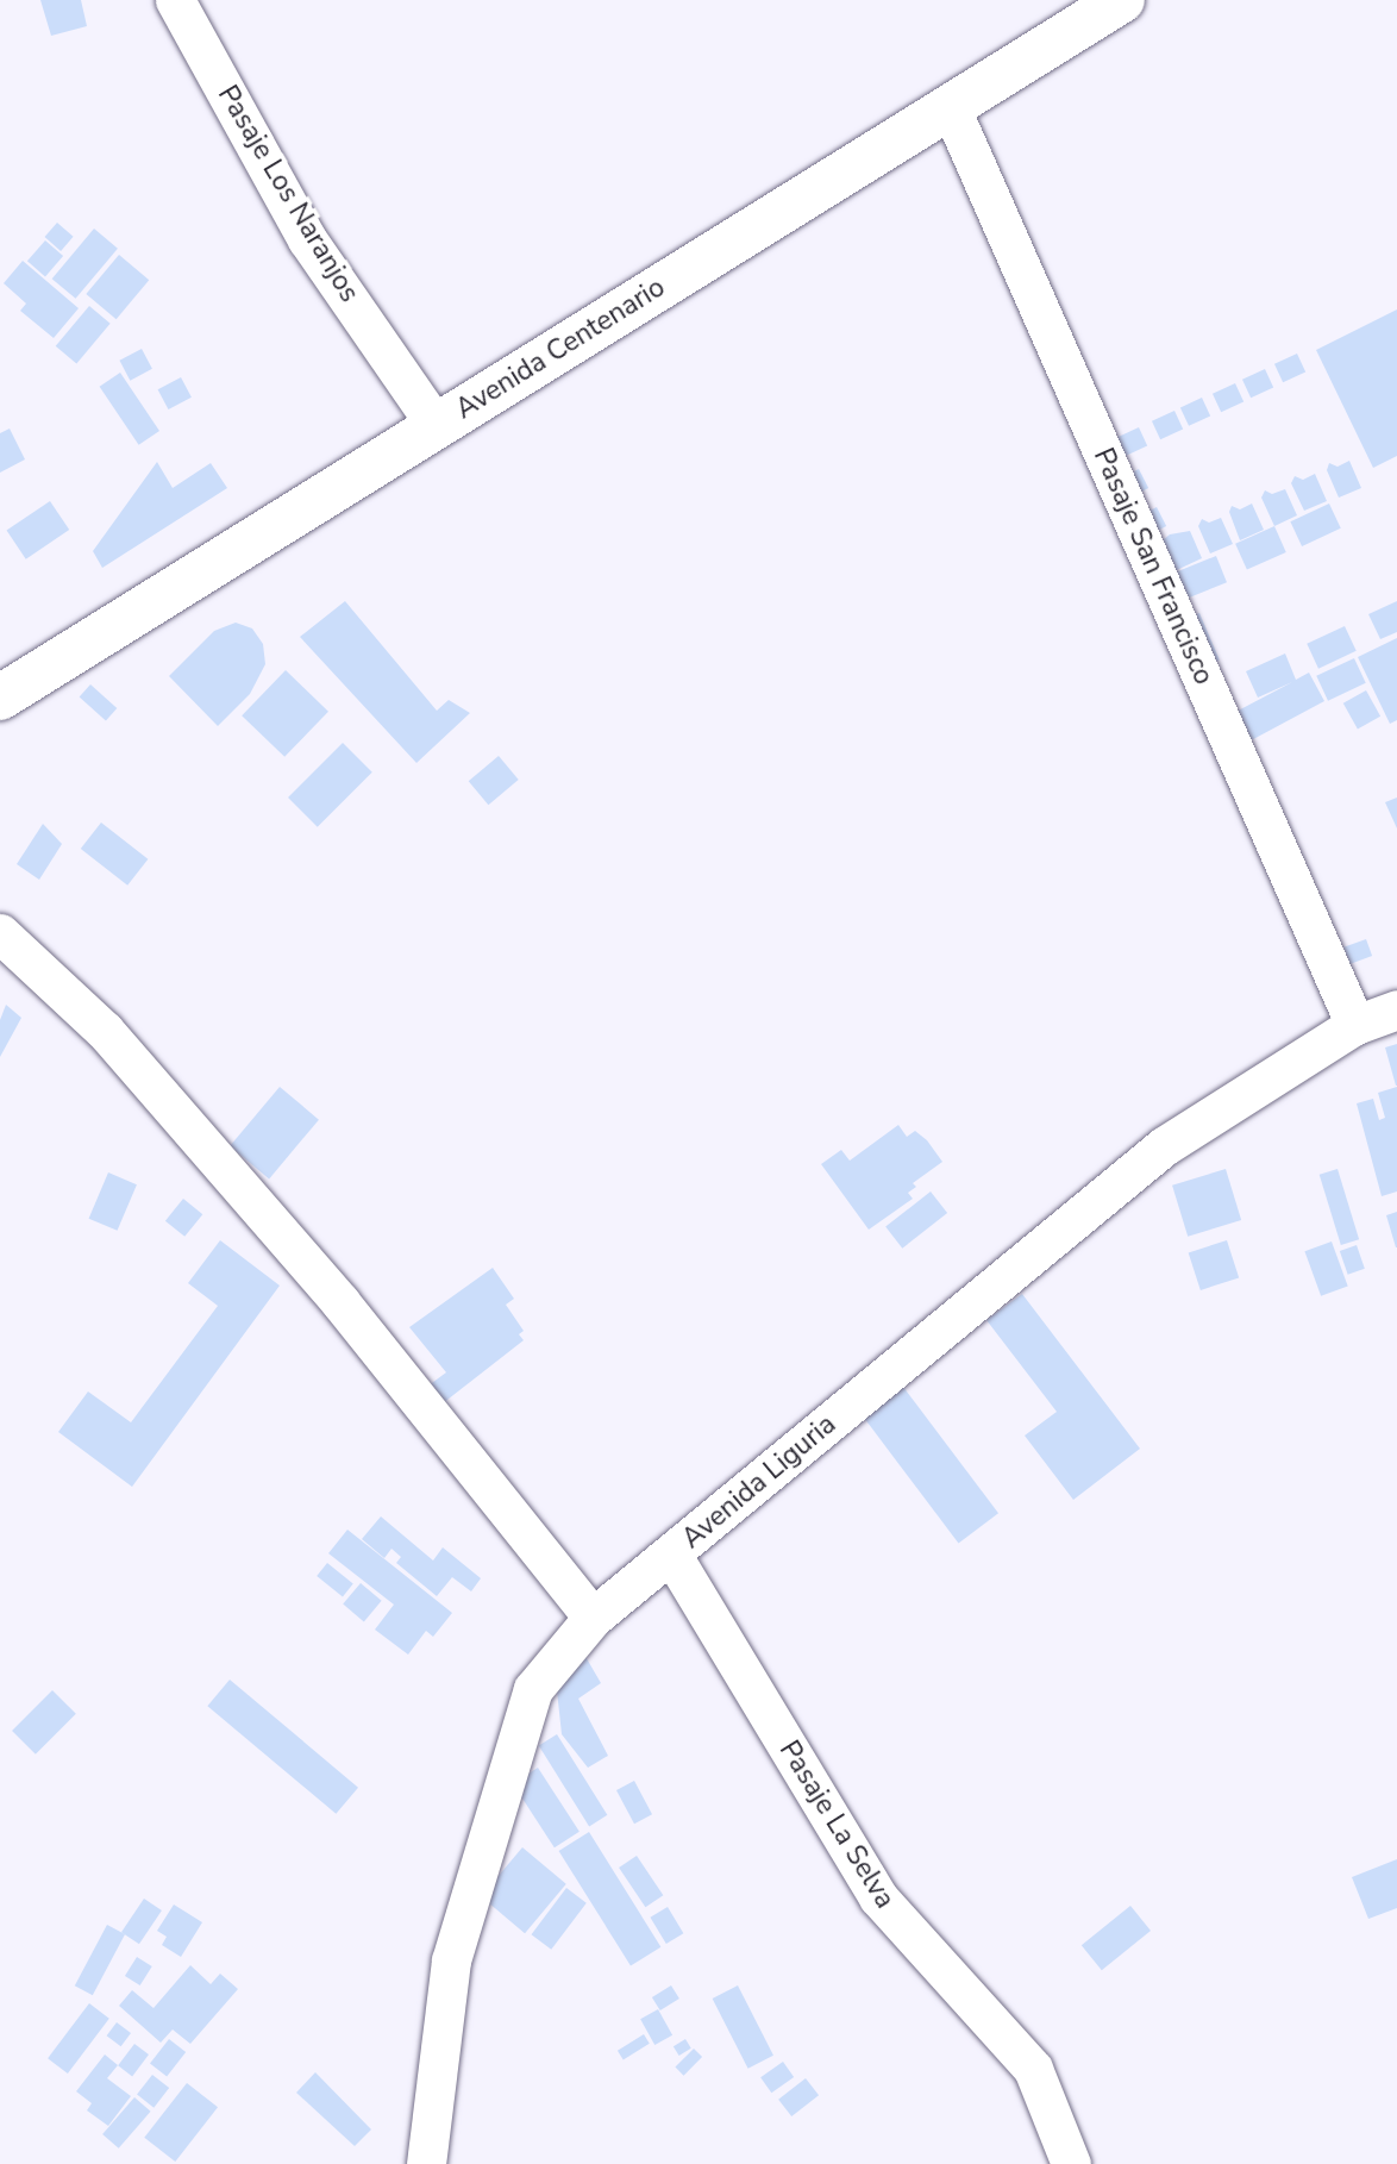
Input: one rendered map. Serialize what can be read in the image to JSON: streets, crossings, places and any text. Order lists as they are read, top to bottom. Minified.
{"streets":{"main road":["Avenida Centenario"],"street":["Pasaje Los Naranjos","Pasaje San Francisco","Avenida Liguria","Pasaje La Selva"]},"crossings":[["Pasaje Los Naranjos","Avenida Centenario"],["Avenida Centenario","Pasaje San Francisco"],["Pasaje San Francisco","Avenida Liguria"],["Avenida Liguria","Pasaje La Selva"]]}
